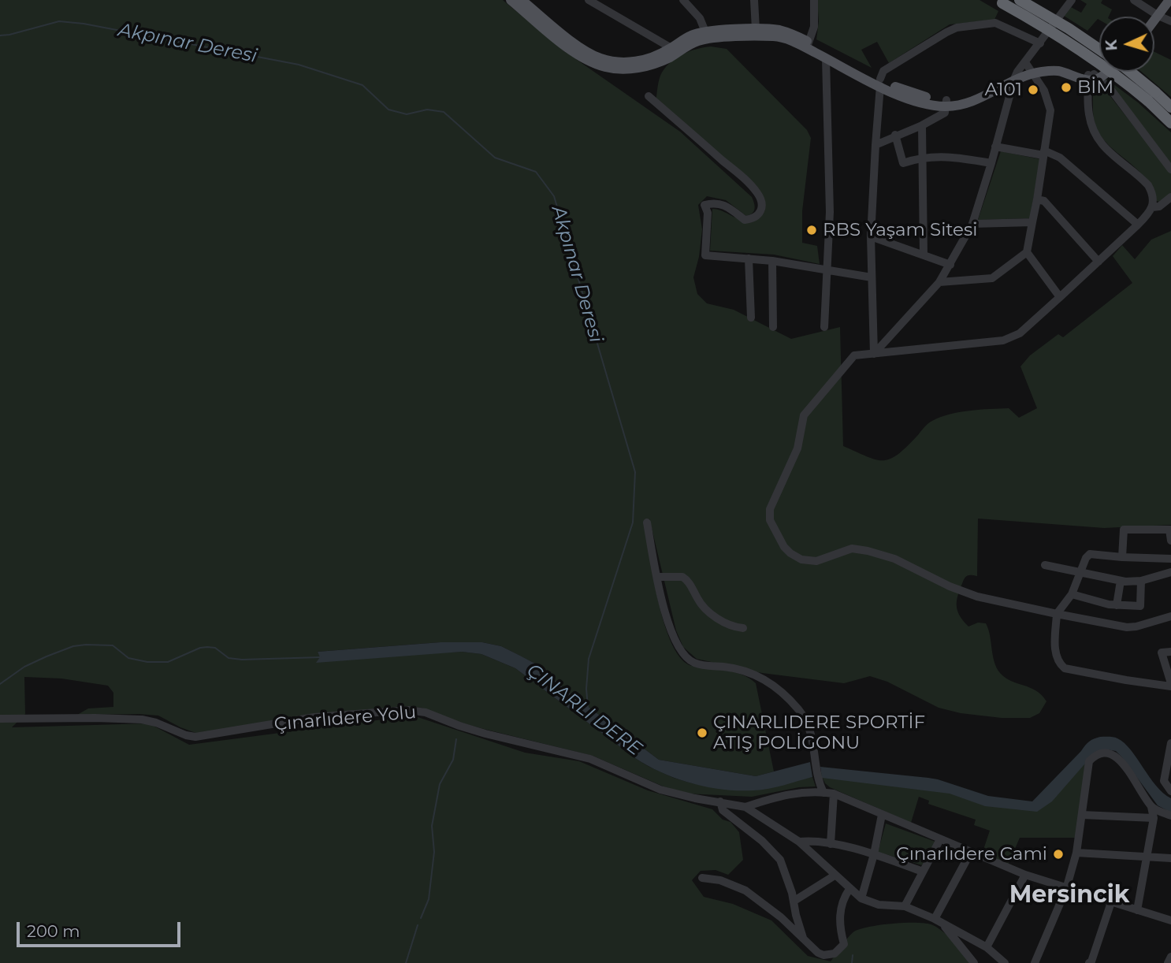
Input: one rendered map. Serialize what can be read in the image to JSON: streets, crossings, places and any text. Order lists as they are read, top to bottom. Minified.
{"streets":{"street":["Çınarlıdere Yolu"]},"districts":["Mersincik"],"water":["Akpınar Deresi","ÇINARLI DERE"],"places":["BİM","A101","RBS Yaşam Sitesi","ÇINARLIDERE SPORTİF ATIŞ POLİGONU","Çınarlıdere Cami"],"scale_bar":"200 m","north":"left"}
